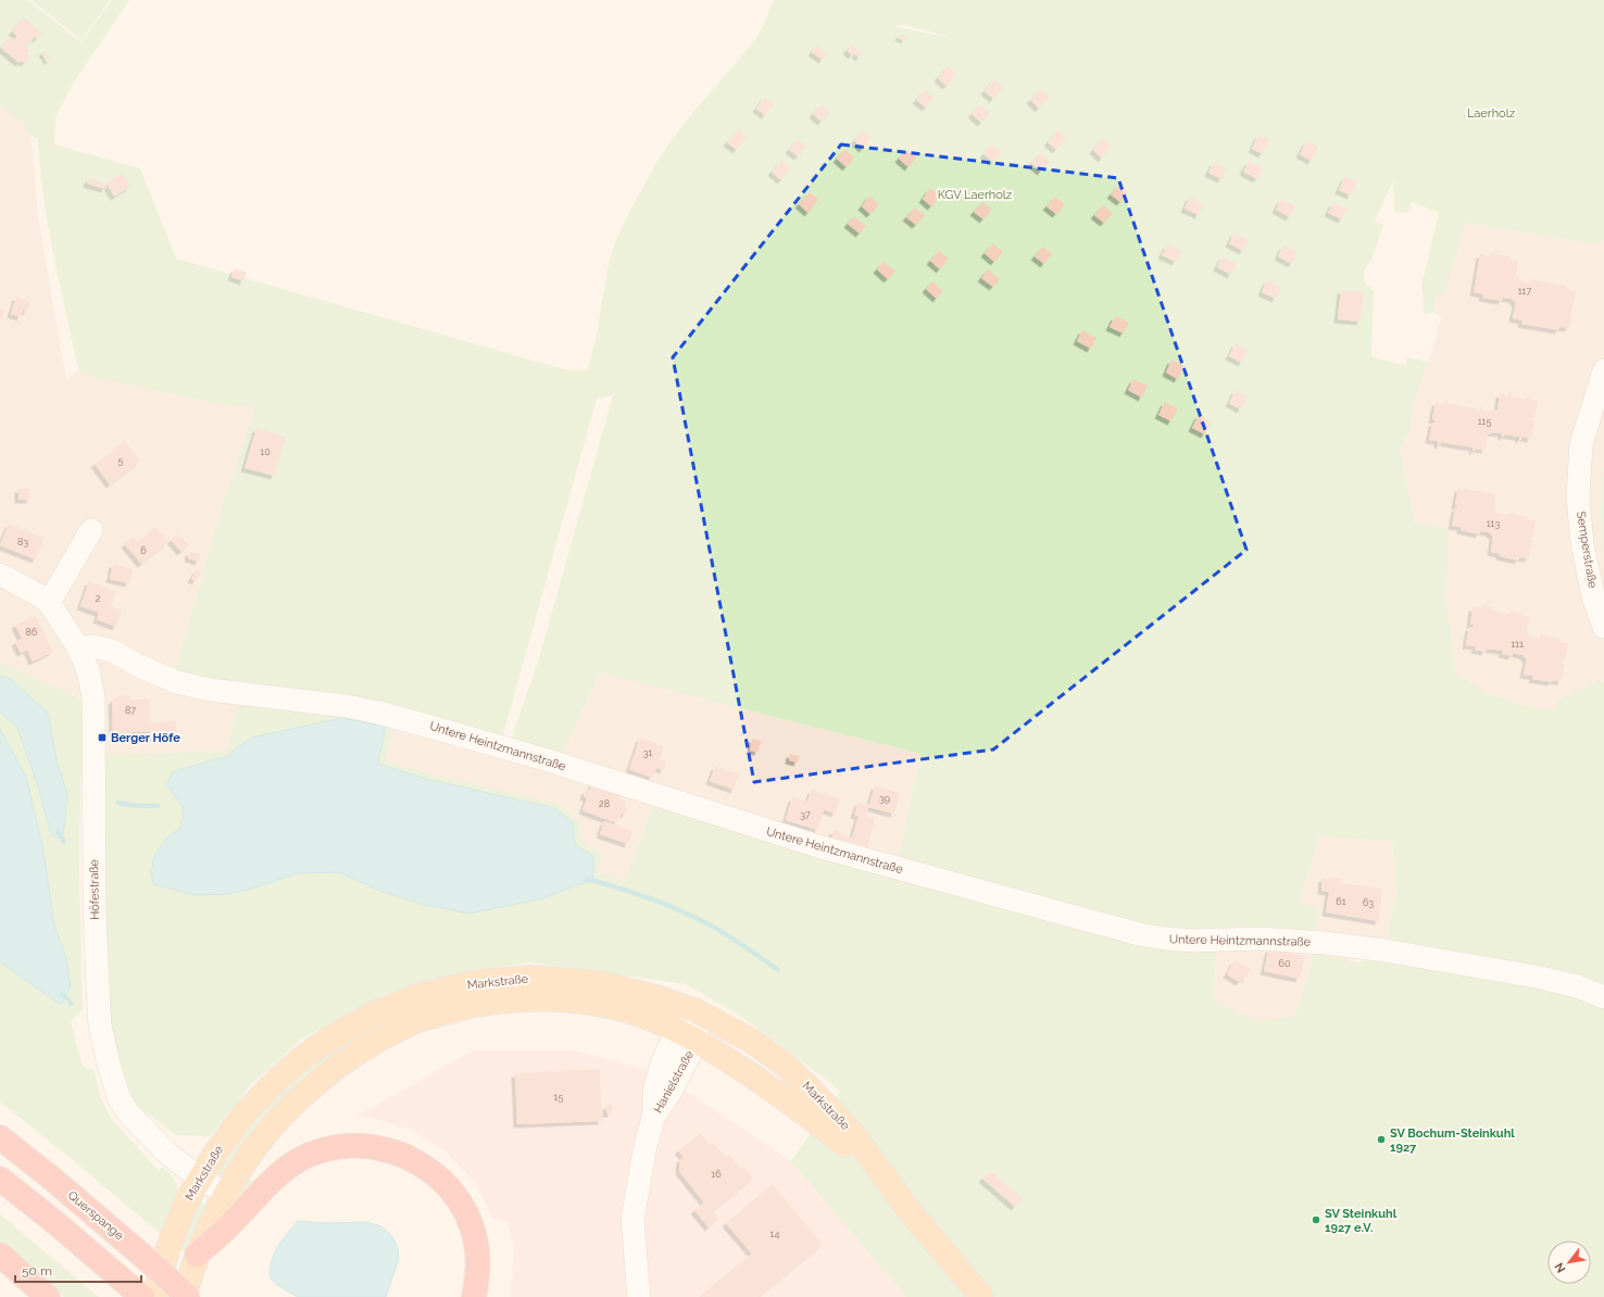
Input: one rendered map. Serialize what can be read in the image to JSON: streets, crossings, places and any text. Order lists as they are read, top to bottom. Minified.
{"streets":{"highway":["Querspange"],"main road":["Markstraße"],"street":["Semperstraße","Untere Heintzmannstraße","Höfestraße","Hanielstraße"]},"crossings":[["Untere Heintzmannstraße","Höfestraße"],["Höfestraße","Markstraße"],["Markstraße","Hanielstraße"]],"parks":["Laerholz","KGV Laerholz"],"places":{"transit":["Berger Höfe"],"other":["SV Bochum-Steinkuhl 1927","SV Steinkuhl 1927 e.V."]},"house_numbers":["117","115","10","5","113","83","6","2","86","111","87","31","39","28","37","61","63","60","15","16","14"],"scale_bar":"50 m","north":"bottom left"}
